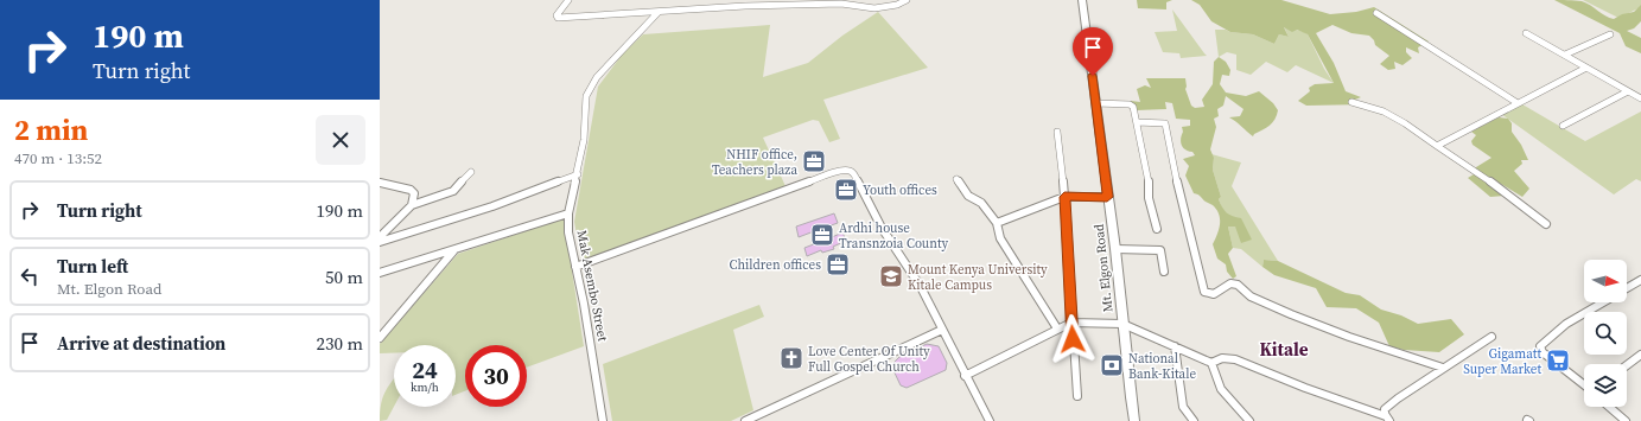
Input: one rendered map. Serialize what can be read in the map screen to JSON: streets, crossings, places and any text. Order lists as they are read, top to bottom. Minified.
{"streets":{"street":["Mt. Elgon Road","Mak Asembo Street"]},"districts":["Kitale"],"places":{"office":["NHIF office, Teachers plaza","Youth offices","Ardhi house Transnzoia County","Children offices"],"school or university":["Mount Kenya University Kitale Campus"],"church":["Love Center Of Unity Full Gospel Church"],"supermarket":["Gigamatt Super Market"],"bank":["National Bank-Kitale"]},"north":"right","page":{"turn":["190 m","Turn right"],"heading":["2 min","470 m · 13:52"],"list":[{"name":"Turn right","value":"190 m"},{"name":"Turn left","note":"Mt. Elgon Road","value":"50 m"},{"name":"Arrive at destination","value":"230 m"}],"speed":"24 km/h","limit":"30"}}
